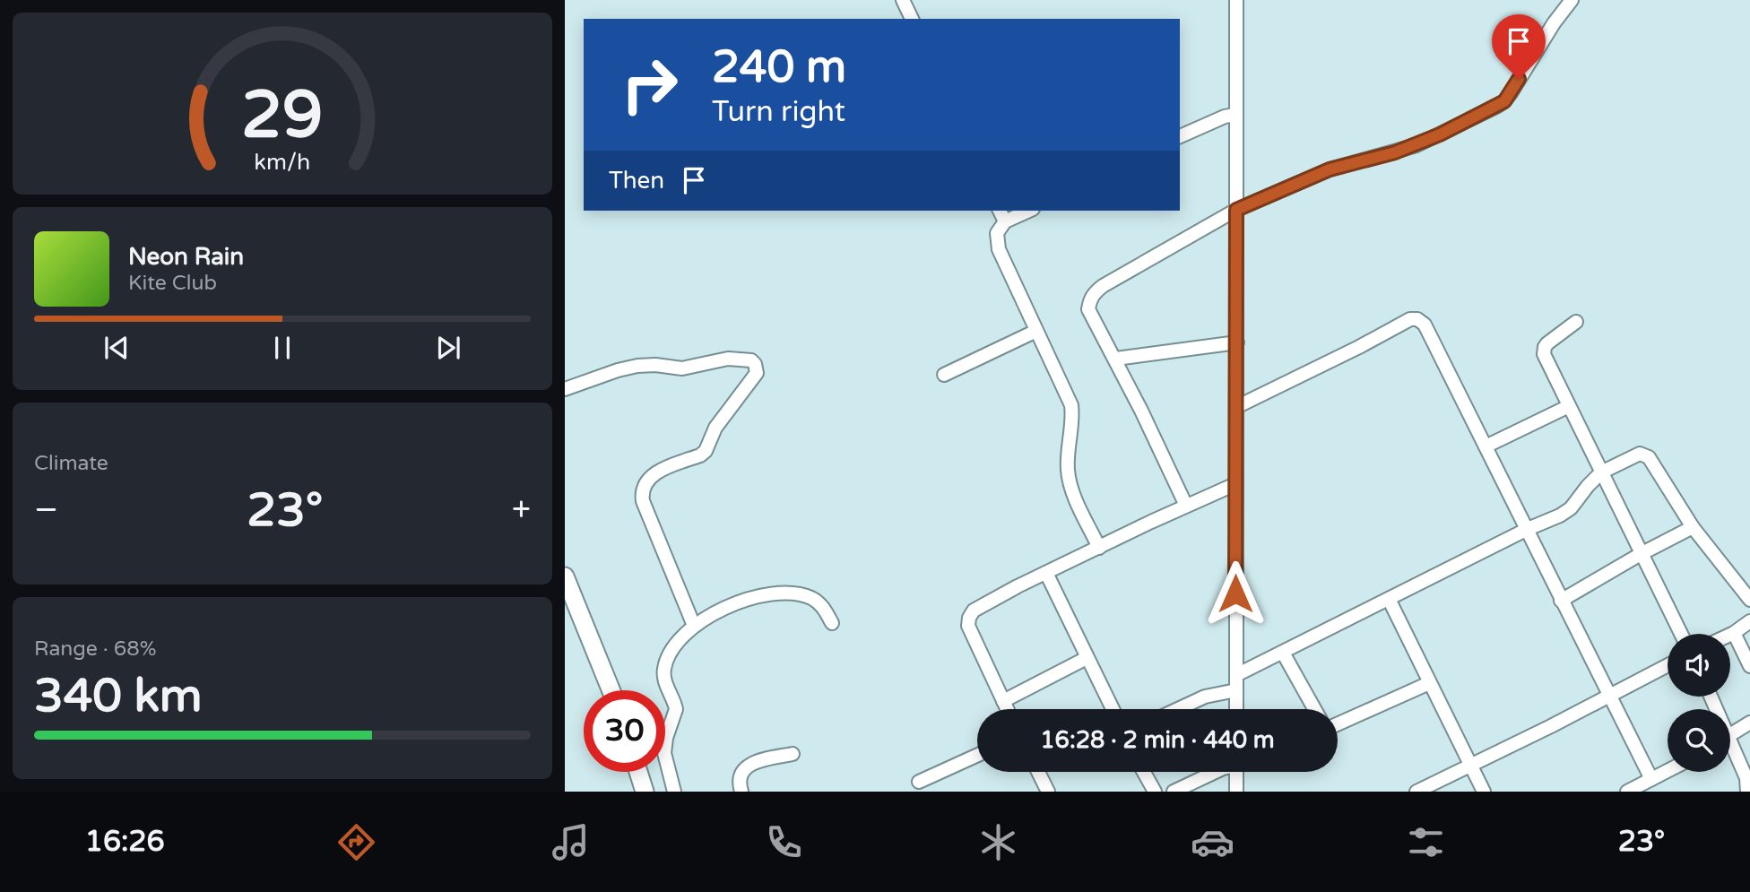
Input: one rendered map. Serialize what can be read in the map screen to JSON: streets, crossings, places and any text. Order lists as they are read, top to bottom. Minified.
{"page":{"turn":["240 m","Turn right"],"then":"Then","song":["Neon Rain","Kite Club"],"tile":["Climate",["Range · 68%","340 km"]],"heat":["−","23°","+"],"limit":"30","trip":"16:28 · 2 min · 440 m","tabs":["16:26","23°"],"gauge":["29","km/h"]}}
